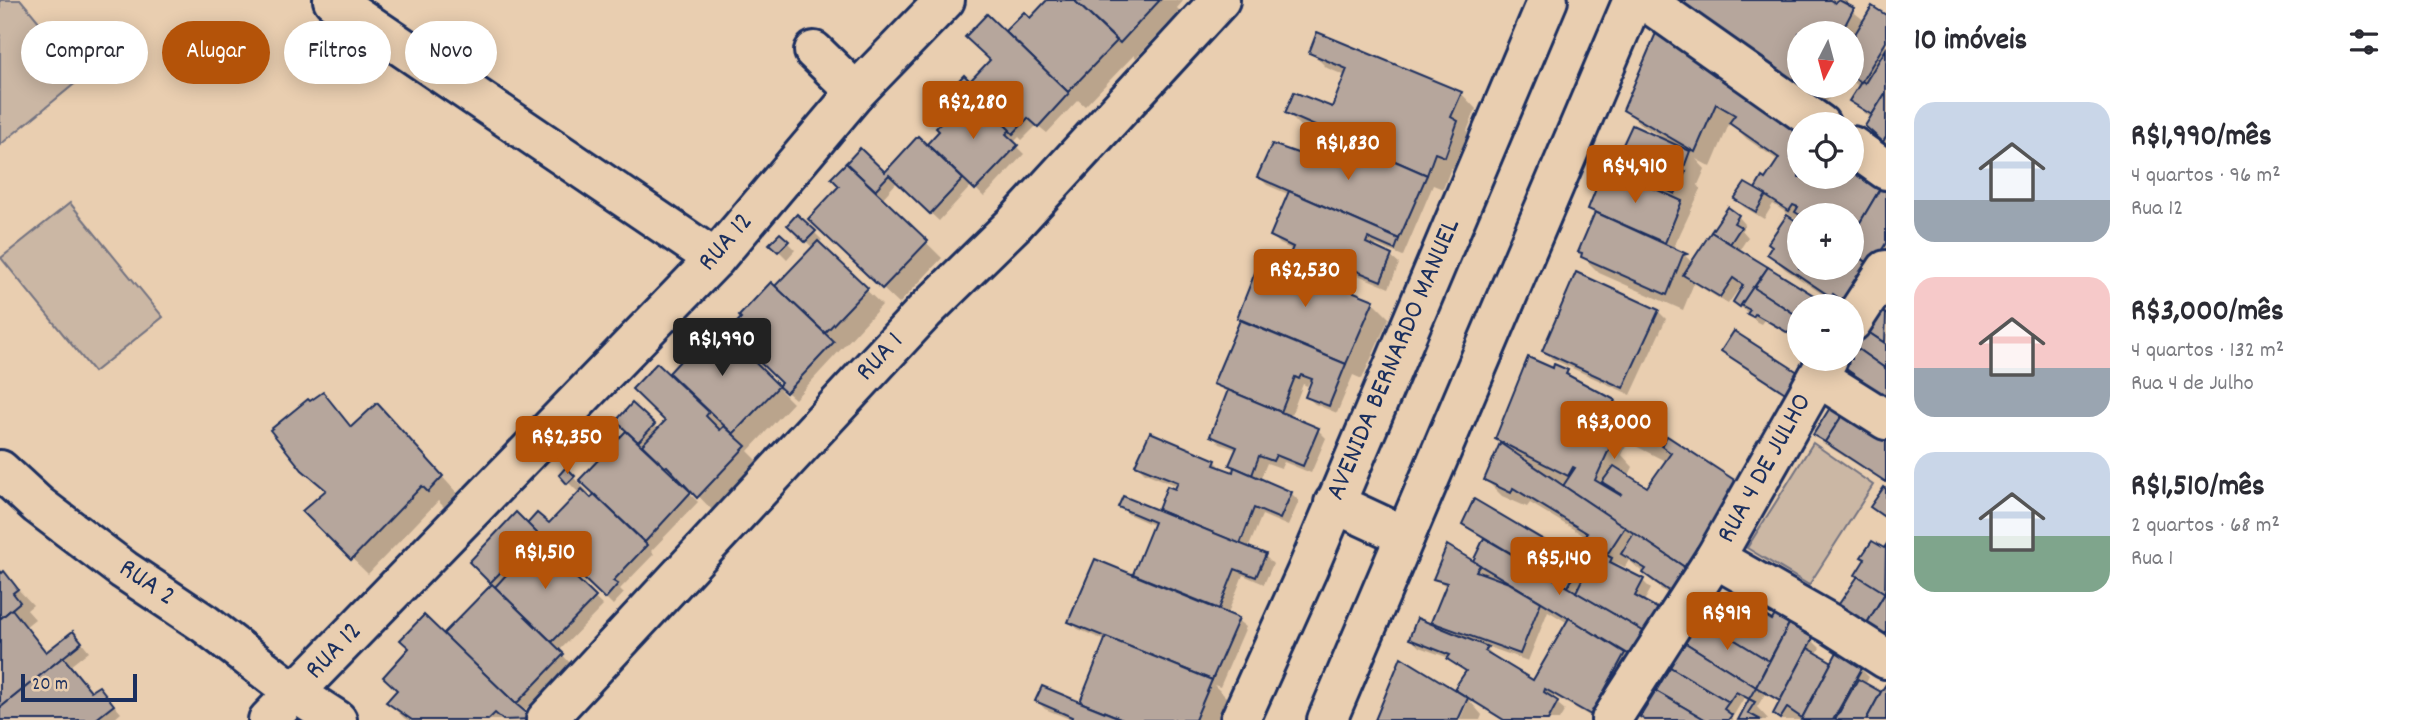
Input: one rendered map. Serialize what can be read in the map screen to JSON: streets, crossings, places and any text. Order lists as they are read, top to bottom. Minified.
{"streets":{"street":["RUA 12","RUA 1","AVENIDA BERNARDO MANUEL","RUA 4 DE JULHO","RUA 2"]},"crossings":[["RUA 12","RUA 2"]],"scale_bar":"20 m","north":"bottom","page":{"heading":"10 imóveis","map_buttons":["+","−"],"chip":["Comprar","Alugar","Filtros","Novo"],"price":["R$2,280","R$1,830","R$4,910","R$2,530","R$1,990","R$3,000","R$2,350","R$1,510","R$5,140","R$919"],"list":[{"name":"R$1,990/mês","note":"4 quartos · 96 m² · Rua 12"},{"name":"R$3,000/mês","note":"4 quartos · 132 m² · Rua 4 de Julho"},{"name":"R$1,510/mês","note":"2 quartos · 68 m² · Rua 1"}],"scale":"20 m"}}
